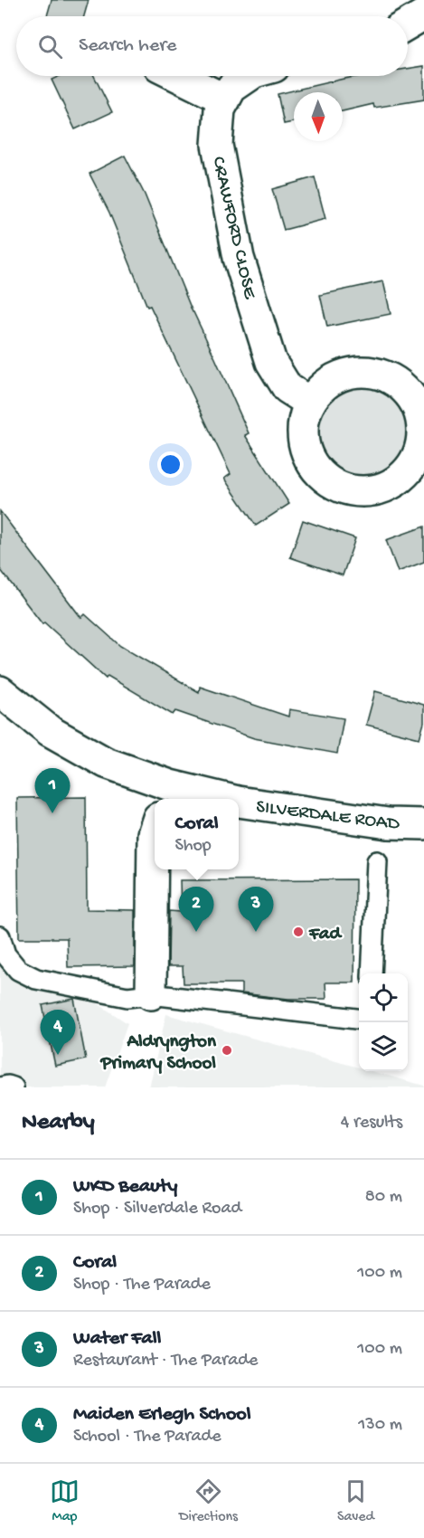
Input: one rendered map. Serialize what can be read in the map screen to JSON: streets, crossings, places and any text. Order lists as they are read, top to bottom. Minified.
{"streets":{"street":["CRAWFORD CLOSE","SILVERDALE ROAD"]},"places":["Fad","Aldryngton Primary School"],"north":"bottom","page":{"search":"Search here","pins":["1","2","3","4"],"popup":["Coral","Shop"],"heading":["Nearby","4 results"],"list":[{"mark":"1","name":"WKD Beauty","note":"Shop · Silverdale Road","value":"80 m"},{"mark":"2","name":"Coral","note":"Shop · The Parade","value":"100 m"},{"mark":"3","name":"Water Fall","note":"Restaurant · The Parade","value":"100 m"},{"mark":"4","name":"Maiden Erlegh School","note":"School · The Parade","value":"130 m"}],"nav":["Map","Directions","Saved"]}}
